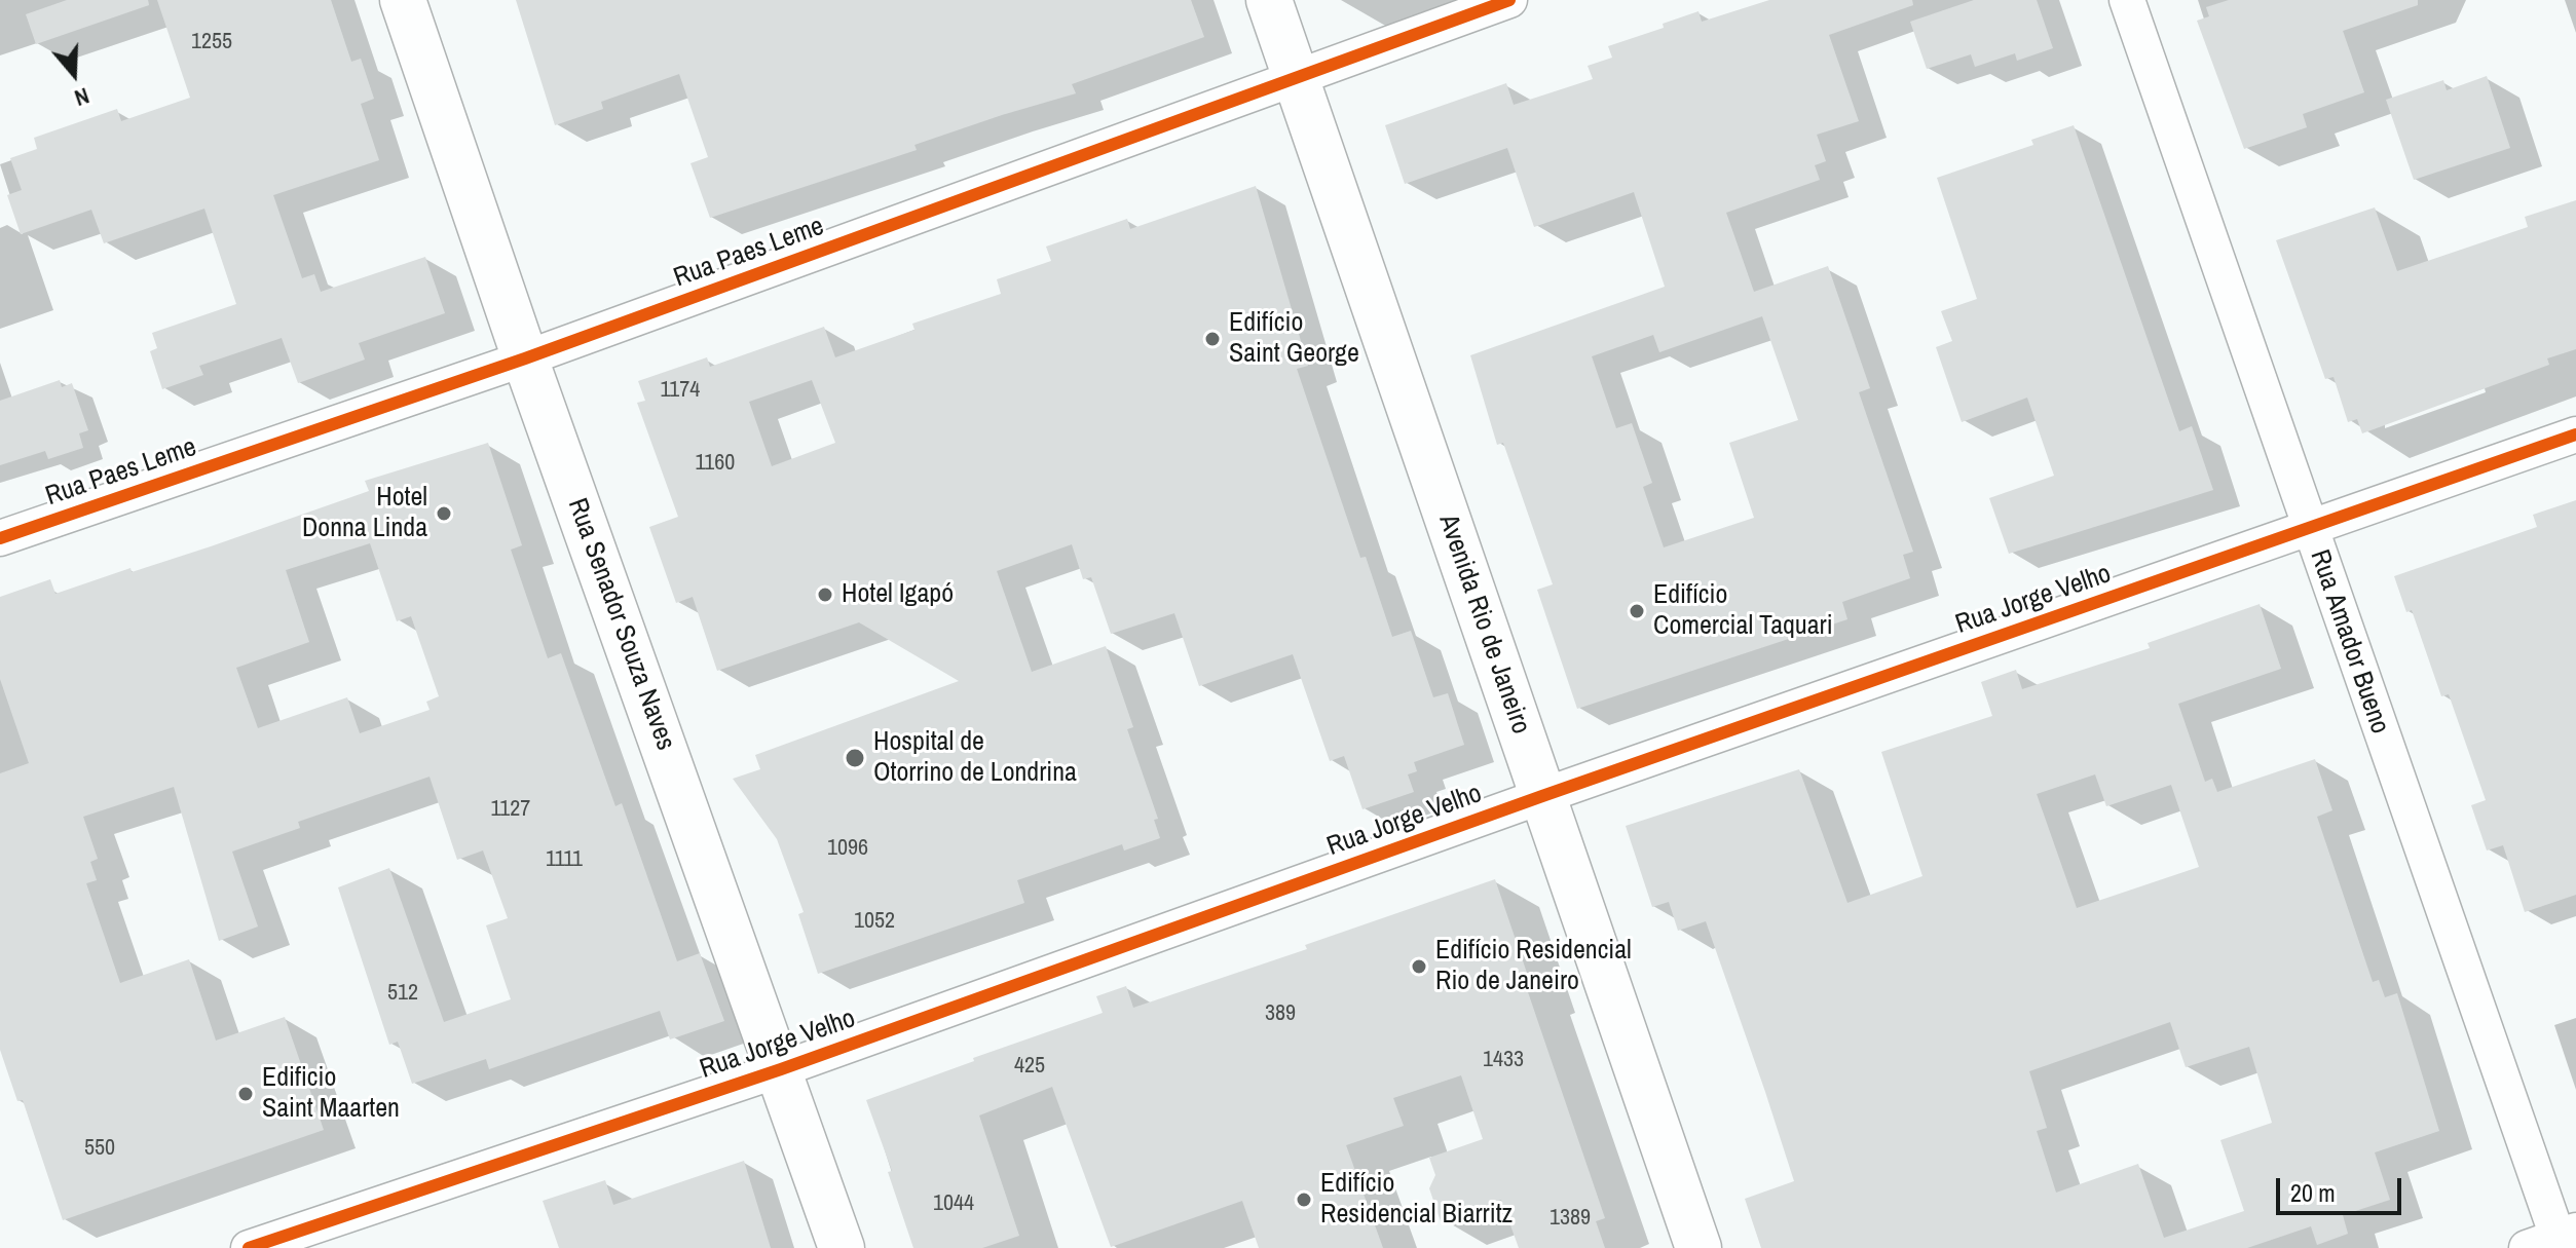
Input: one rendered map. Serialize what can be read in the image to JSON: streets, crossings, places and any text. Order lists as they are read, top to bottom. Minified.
{"streets":{"main road":["Rua Senador Souza Naves","Avenida Rio de Janeiro"],"street":["Rua Paes Leme","Rua Jorge Velho","Rua Amador Bueno"]},"crossings":[["Rua Paes Leme","Rua Senador Souza Naves"],["Rua Paes Leme","Avenida Rio de Janeiro"],["Rua Jorge Velho","Rua Senador Souza Naves"],["Rua Jorge Velho","Avenida Rio de Janeiro"],["Rua Jorge Velho","Rua Amador Bueno"]],"places":["Edifício Saint George","Hotel Donna Linda","Hotel Igapó","Edifício Comercial Taquari","Hospital de Otorrino de Londrina","Edifício Residencial Rio de Janeiro","Edificio Saint Maarten","Edifício Residencial Biarritz"],"house_numbers":["1255","1174","1160","1127","1096","1111","1052","512","389","1433","425","550","1044","1389"],"scale_bar":"20 m","north":"bottom"}
